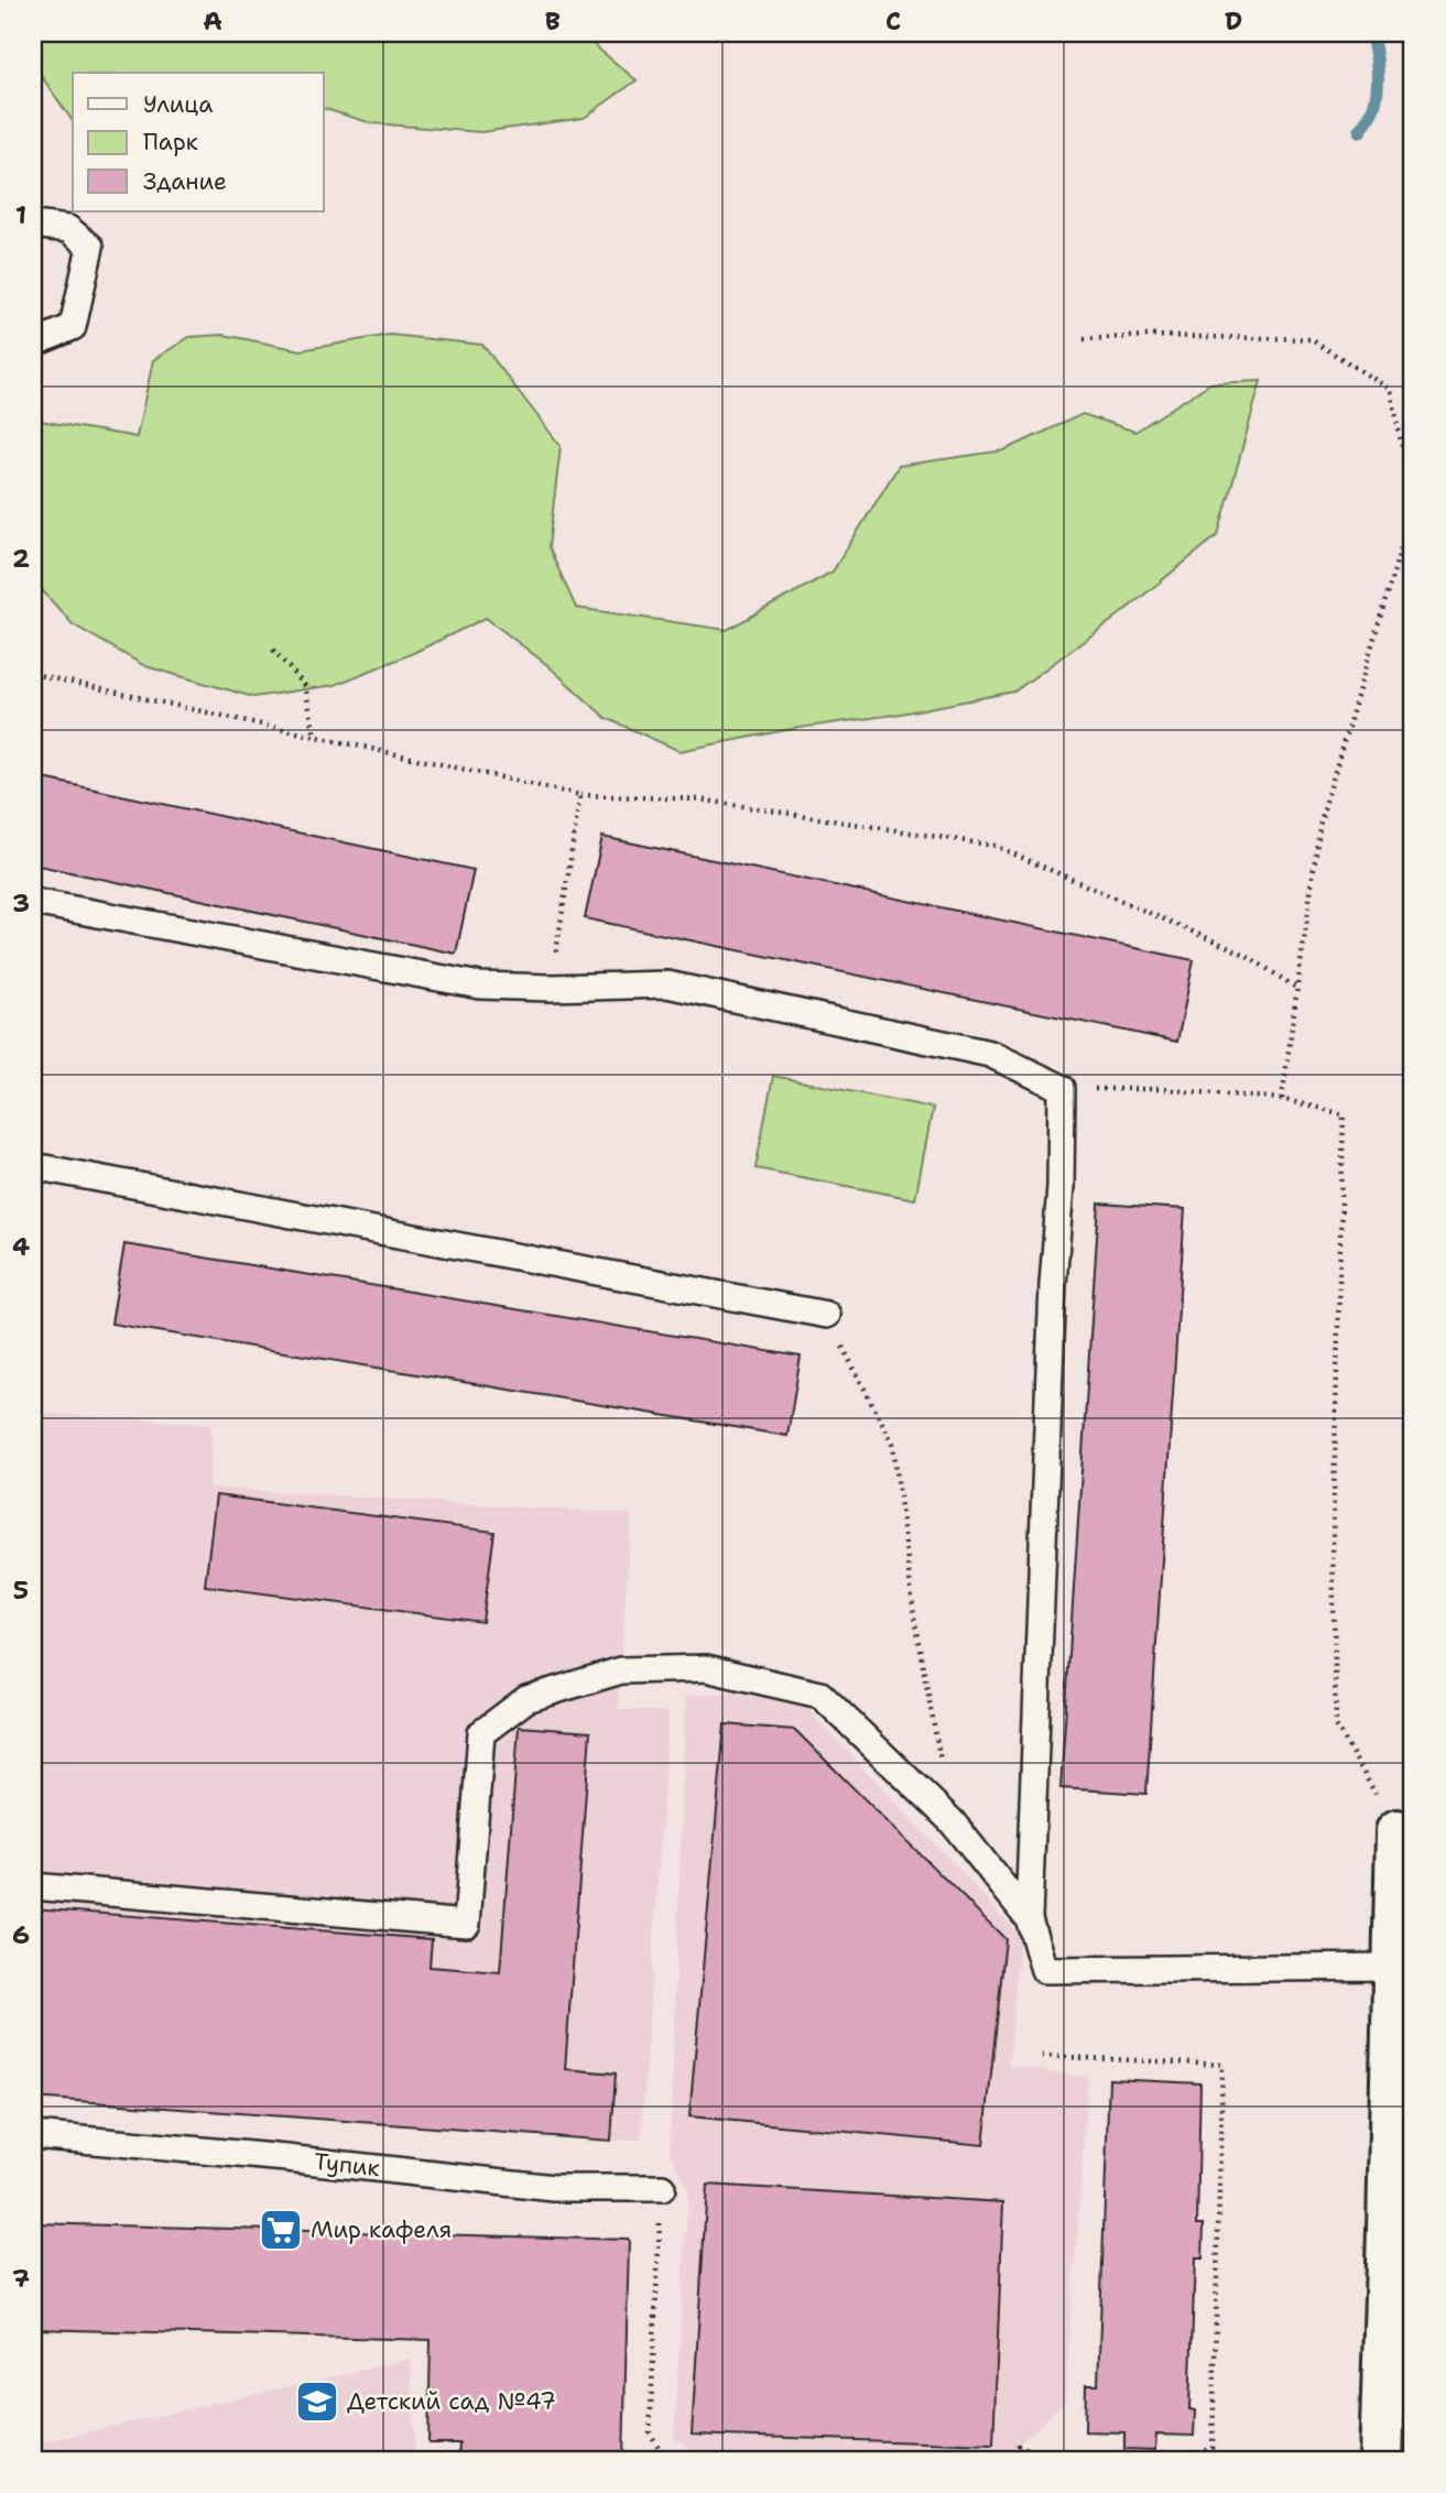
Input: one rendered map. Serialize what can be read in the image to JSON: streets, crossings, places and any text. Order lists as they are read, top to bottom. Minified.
{"streets":{"lane":["Тупик"]},"places":{"supermarket":["Мир кафеля"],"school or university":["Детский сад №47"]},"legend":["Улица","Парк","Здание"],"grid":{"columns":["A","B","C","D"],"rows":["1","2","3","4","5","6","7"]}}
